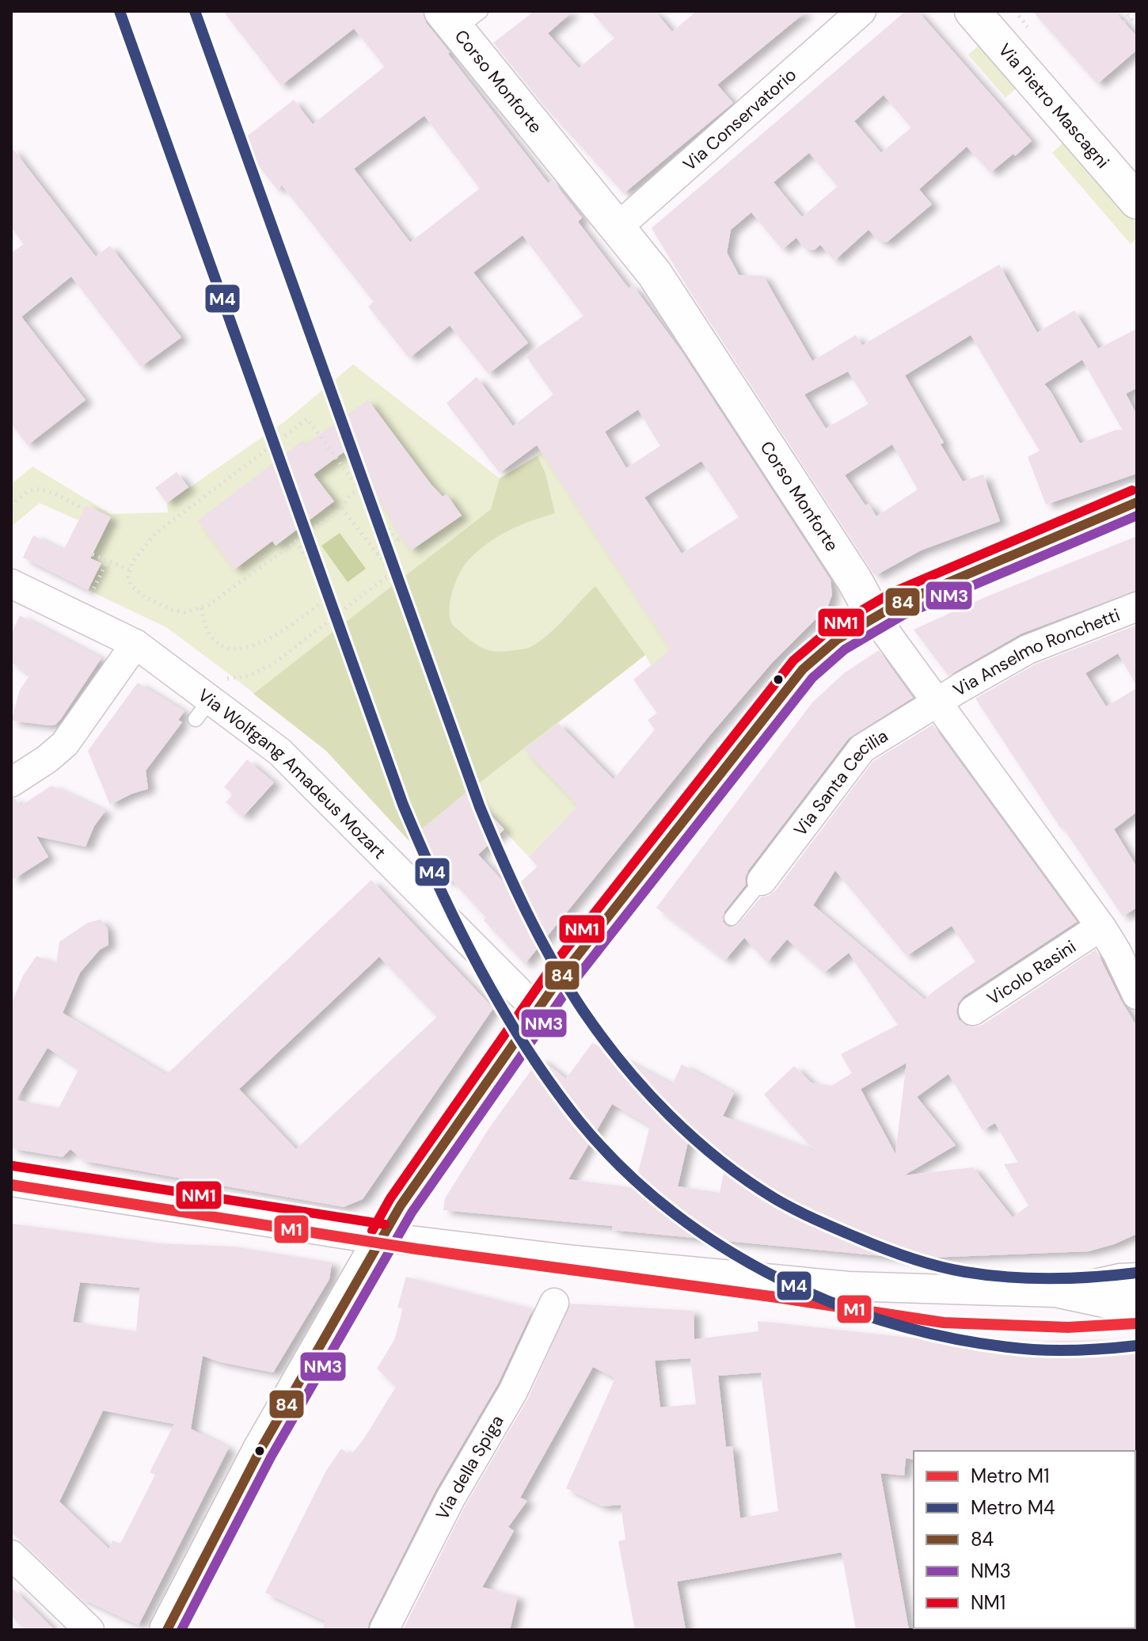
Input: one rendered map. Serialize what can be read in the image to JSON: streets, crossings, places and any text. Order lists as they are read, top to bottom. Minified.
{"streets":{"street":["Corso Monforte","Via Pietro Mascagni","Via Conservatorio","Via Anselmo Ronchetti","Via Wolfgang Amadeus Mozart","Via Santa Cecilia","Vicolo Rasini","Via della Spiga"]},"crossings":[["Corso Monforte","Via Conservatorio"],["Corso Monforte","Via Anselmo Ronchetti"],["Corso Monforte","Via Santa Cecilia"],["Via Anselmo Ronchetti","Via Santa Cecilia"]],"lines":["metro line M4","transit line NM1","transit line 84","transit line NM3","metro line M1"],"legend":["Metro M1","Metro M4","84","NM3","NM1"]}
